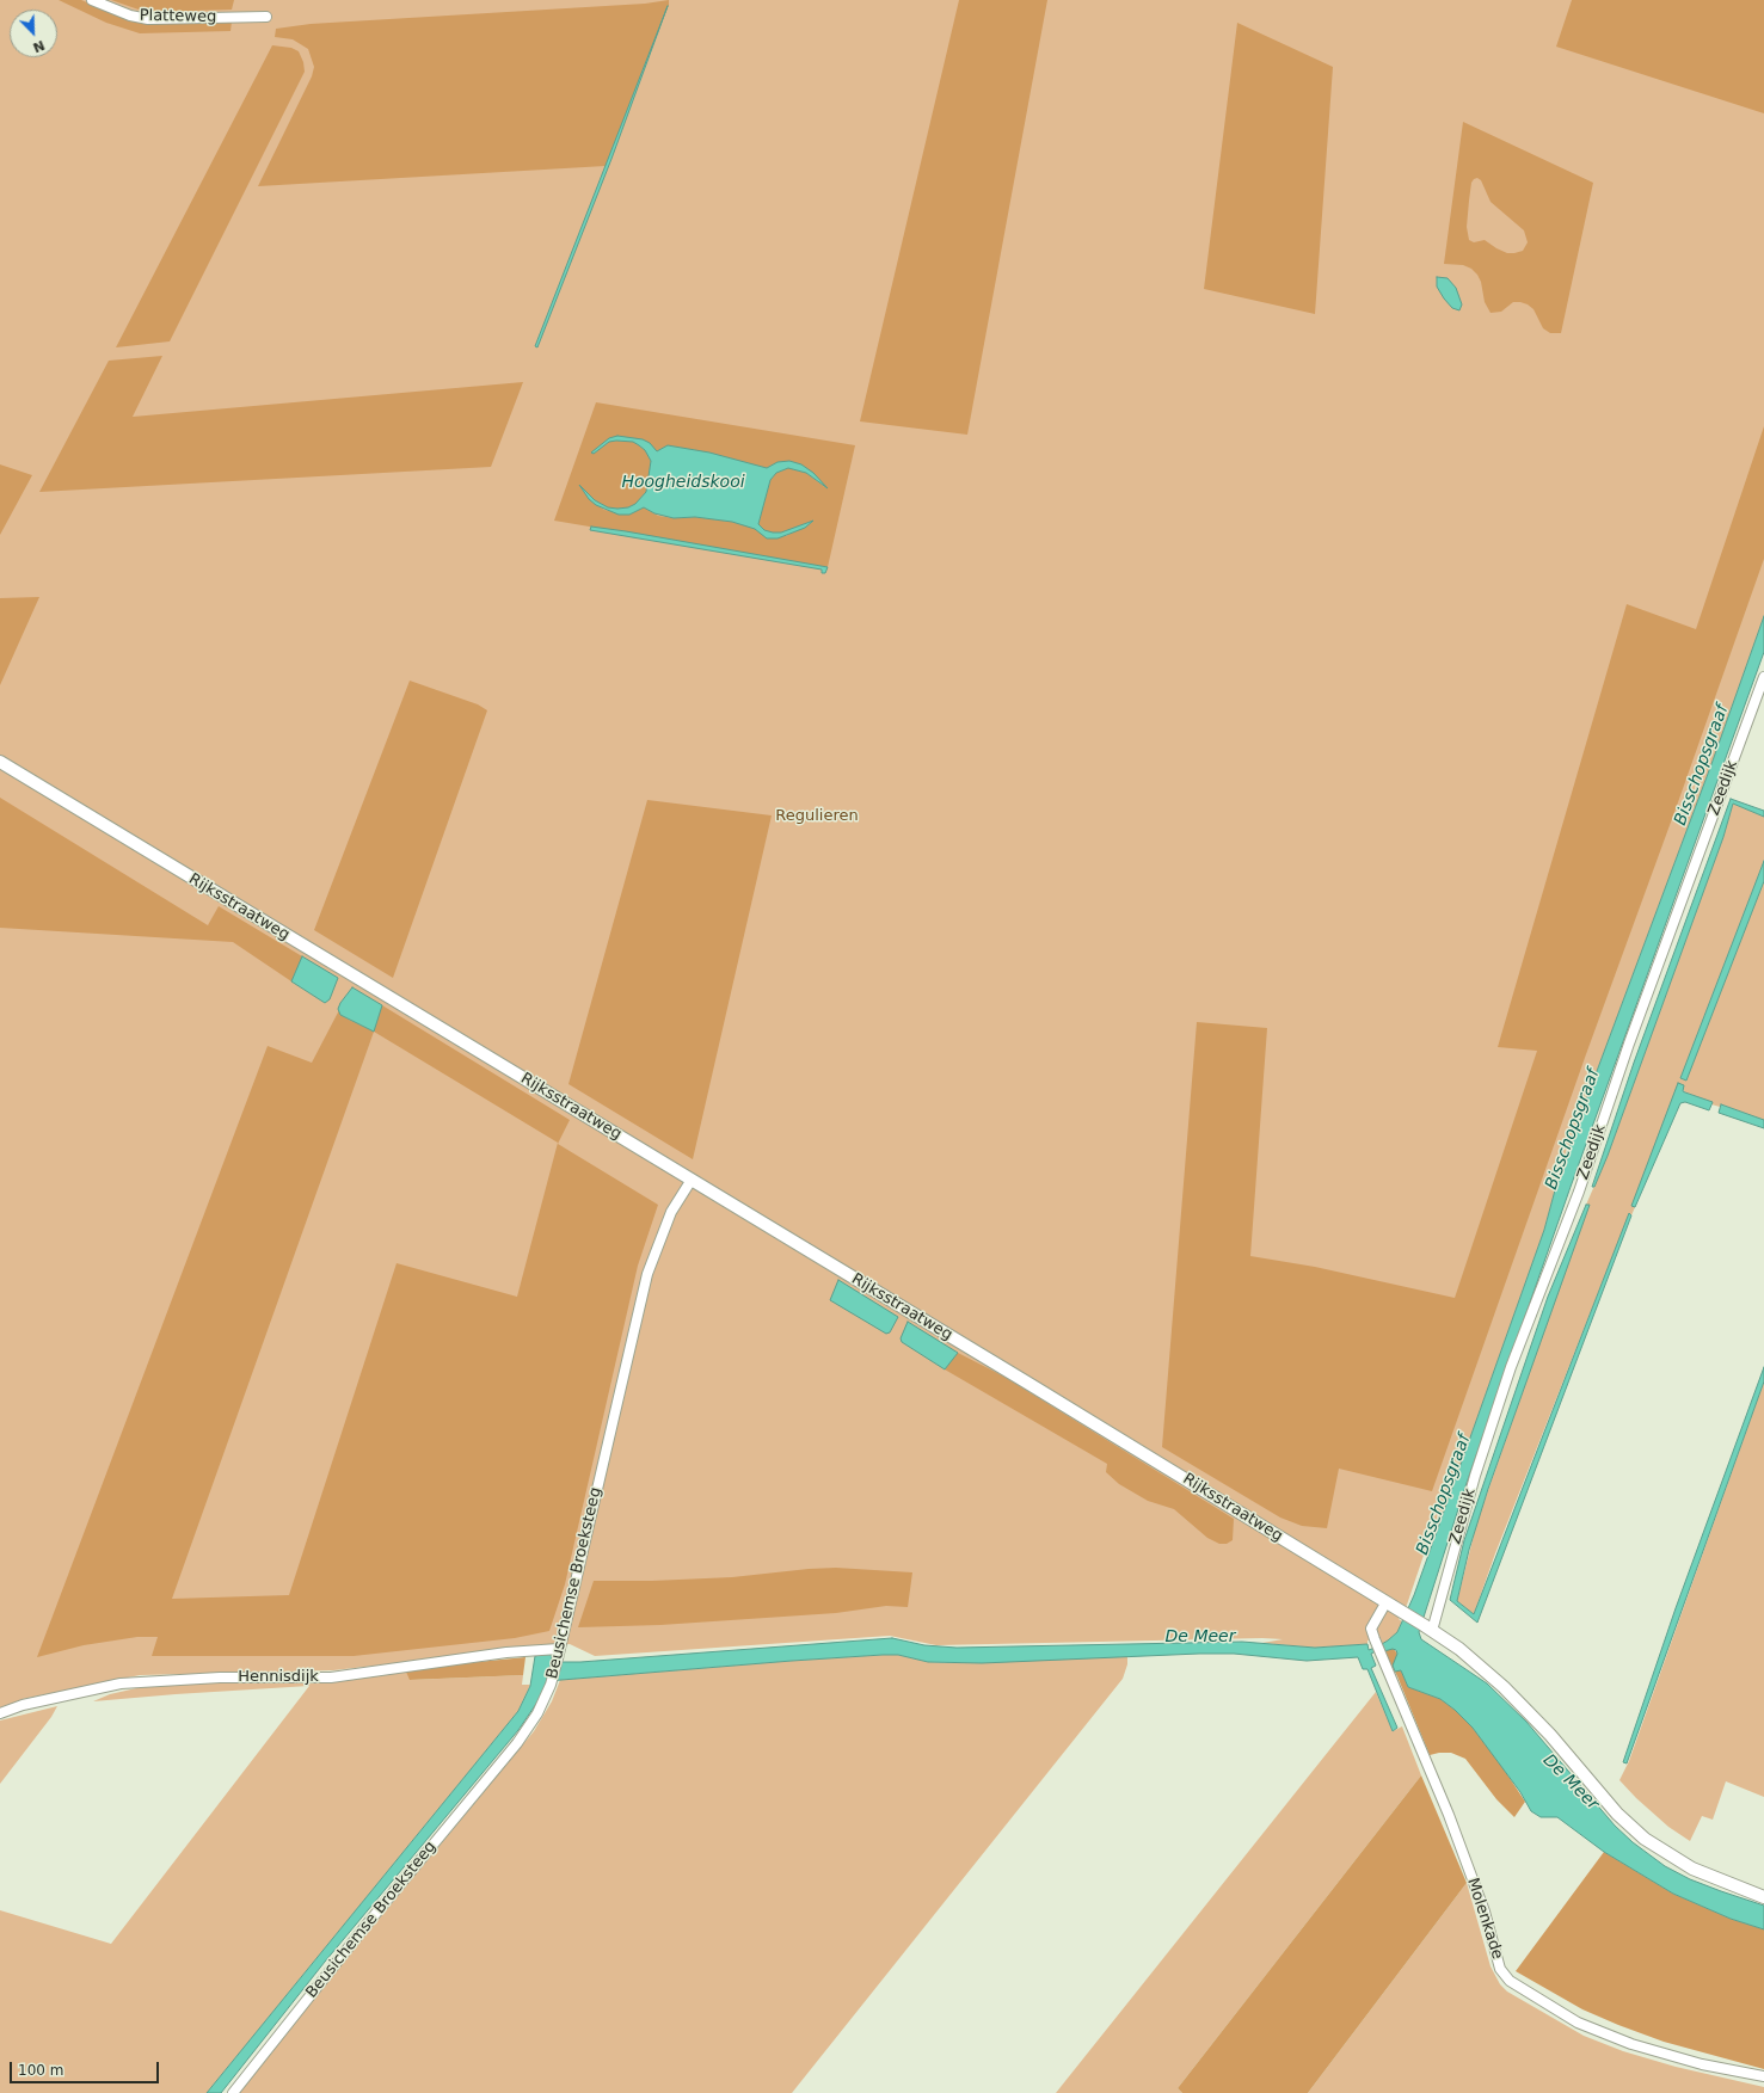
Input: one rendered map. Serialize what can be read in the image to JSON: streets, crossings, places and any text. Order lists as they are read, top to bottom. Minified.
{"streets":{"main road":["Rijksstraatweg"],"street":["Platteweg","Zeedijk","Beusichemse Broeksteeg","Hennisdijk","Molenkade"]},"crossings":[["Zeedijk","Rijksstraatweg"],["Rijksstraatweg","Beusichemse Broeksteeg"],["Rijksstraatweg","Molenkade"],["Beusichemse Broeksteeg","Hennisdijk"]],"water":["Hoogheidskooi","Bisschopsgraaf","De Meer"],"parks":["Regulieren"],"scale_bar":"100 m","north":"bottom right"}
